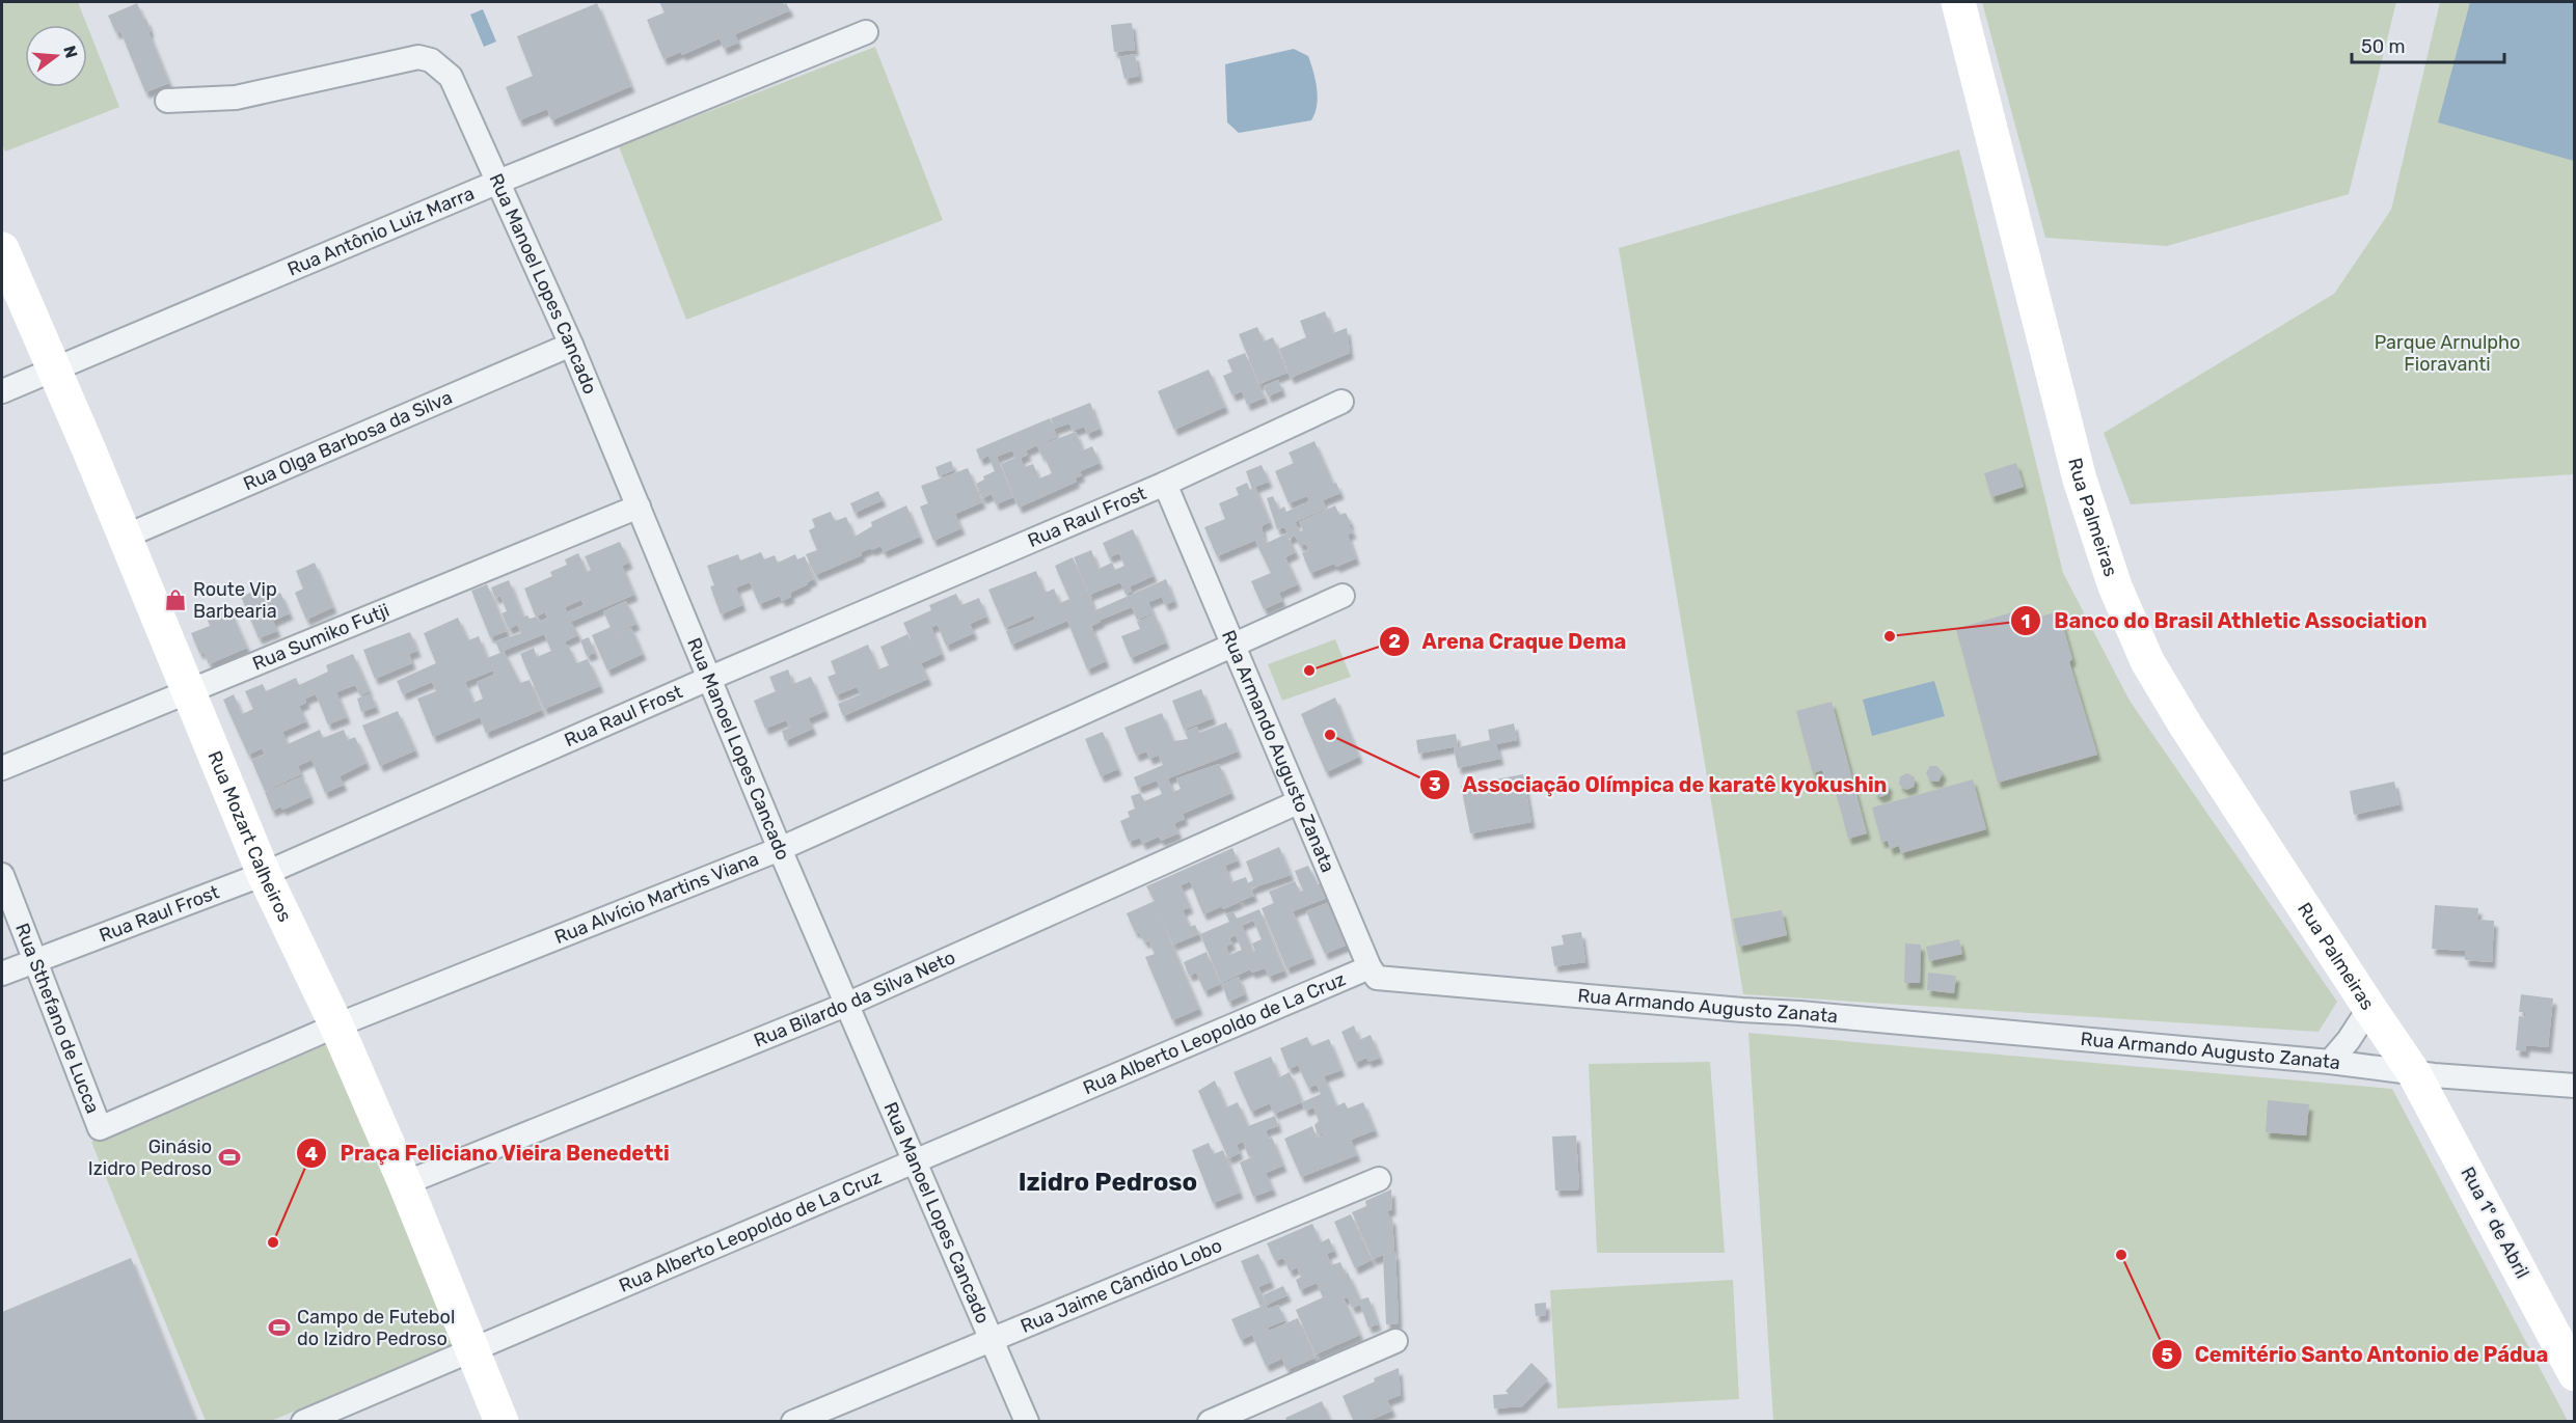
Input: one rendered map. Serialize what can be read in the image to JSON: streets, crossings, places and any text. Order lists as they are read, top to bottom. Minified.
{"streets":{"street":["Rua Antônio Luiz Marra","Rua Manoel Lopes Cancado","Rua Olga Barbosa da Silva","Rua Raul Frost","Rua Palmeiras","Rua Sumiko Futji","Rua Armando Augusto Zanata","Rua Mozart Calheiros","Rua Alvício Martins Viana","Rua Bilardo da Silva Neto","Rua Sthefano de Lucca","Rua Alberto Leopoldo de La Cruz","Rua 1º de Abril","Rua Jaime Cândido Lobo"]},"crossings":[["Rua Antônio Luiz Marra","Rua Manoel Lopes Cancado"],["Rua Antônio Luiz Marra","Rua Mozart Calheiros"],["Rua Manoel Lopes Cancado","Rua Olga Barbosa da Silva"],["Rua Manoel Lopes Cancado","Rua Raul Frost"],["Rua Manoel Lopes Cancado","Rua Sumiko Futji"],["Rua Manoel Lopes Cancado","Rua Alvício Martins Viana"],["Rua Manoel Lopes Cancado","Rua Bilardo da Silva Neto"],["Rua Manoel Lopes Cancado","Rua Alberto Leopoldo de La Cruz"],["Rua Manoel Lopes Cancado","Rua Jaime Cândido Lobo"],["Rua Olga Barbosa da Silva","Rua Mozart Calheiros"],["Rua Raul Frost","Rua Armando Augusto Zanata"],["Rua Raul Frost","Rua Mozart Calheiros"],["Rua Raul Frost","Rua Sthefano de Lucca"],["Rua Palmeiras","Rua Armando Augusto Zanata"],["Rua Palmeiras","Rua 1º de Abril"],["Rua Sumiko Futji","Rua Mozart Calheiros"],["Rua Armando Augusto Zanata","Rua Alvício Martins Viana"],["Rua Armando Augusto Zanata","Rua Bilardo da Silva Neto"],["Rua Armando Augusto Zanata","Rua Alberto Leopoldo de La Cruz"],["Rua Armando Augusto Zanata","Rua 1º de Abril"],["Rua Mozart Calheiros","Rua Alvício Martins Viana"],["Rua Mozart Calheiros","Rua Bilardo da Silva Neto"],["Rua Mozart Calheiros","Rua Alberto Leopoldo de La Cruz"],["Rua Alvício Martins Viana","Rua Sthefano de Lucca"]],"districts":["Izidro Pedroso"],"parks":["Parque Arnulpho Fioravanti"],"places":{"shop":["Route Vip Barbearia"],"other":["Banco do Brasil Athletic Association","Arena Craque Dema","Associação Olímpica de karatê kyokushin","Praça Feliciano Vieira Benedetti","Cemitério Santo Antonio de Pádua"],"sports":["Ginásio Izidro Pedroso","Campo de Futebol do Izidro Pedroso"]},"scale_bar":"50 m","north":"right"}
